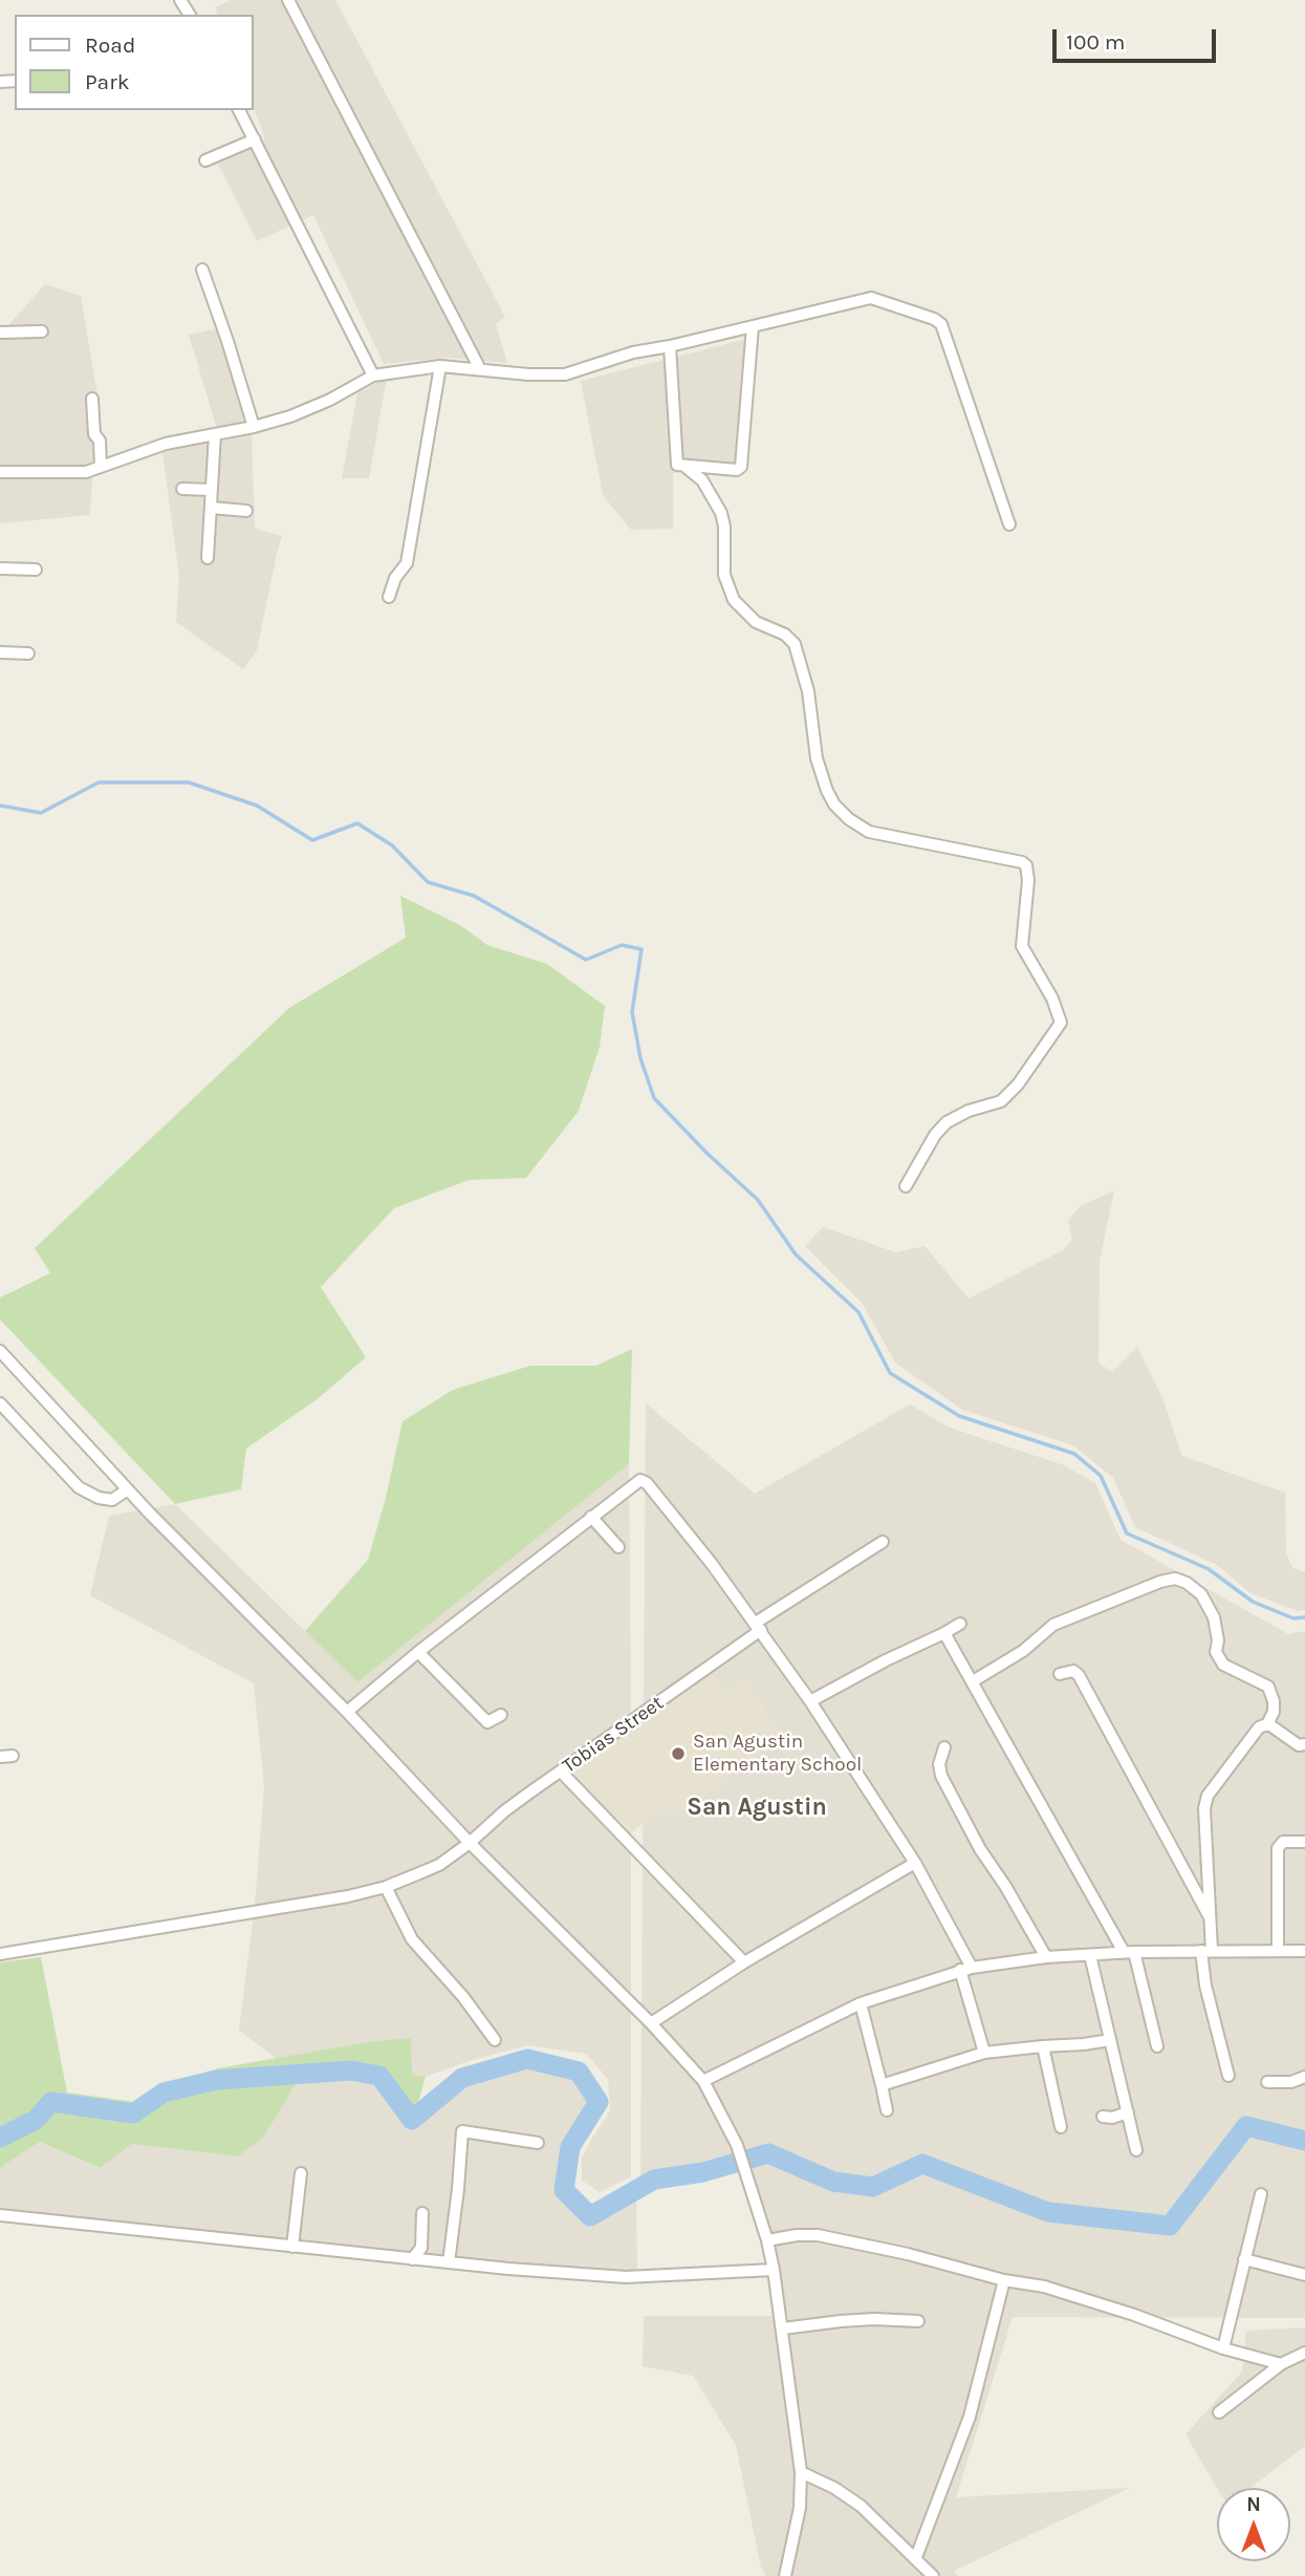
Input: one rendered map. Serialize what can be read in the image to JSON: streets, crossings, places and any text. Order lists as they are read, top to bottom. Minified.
{"streets":{"street":["Tobias Street"]},"districts":["San Agustin"],"places":["San Agustin Elementary School"],"legend":["Road","Park"],"scale_bar":"100 m","north":"top"}
